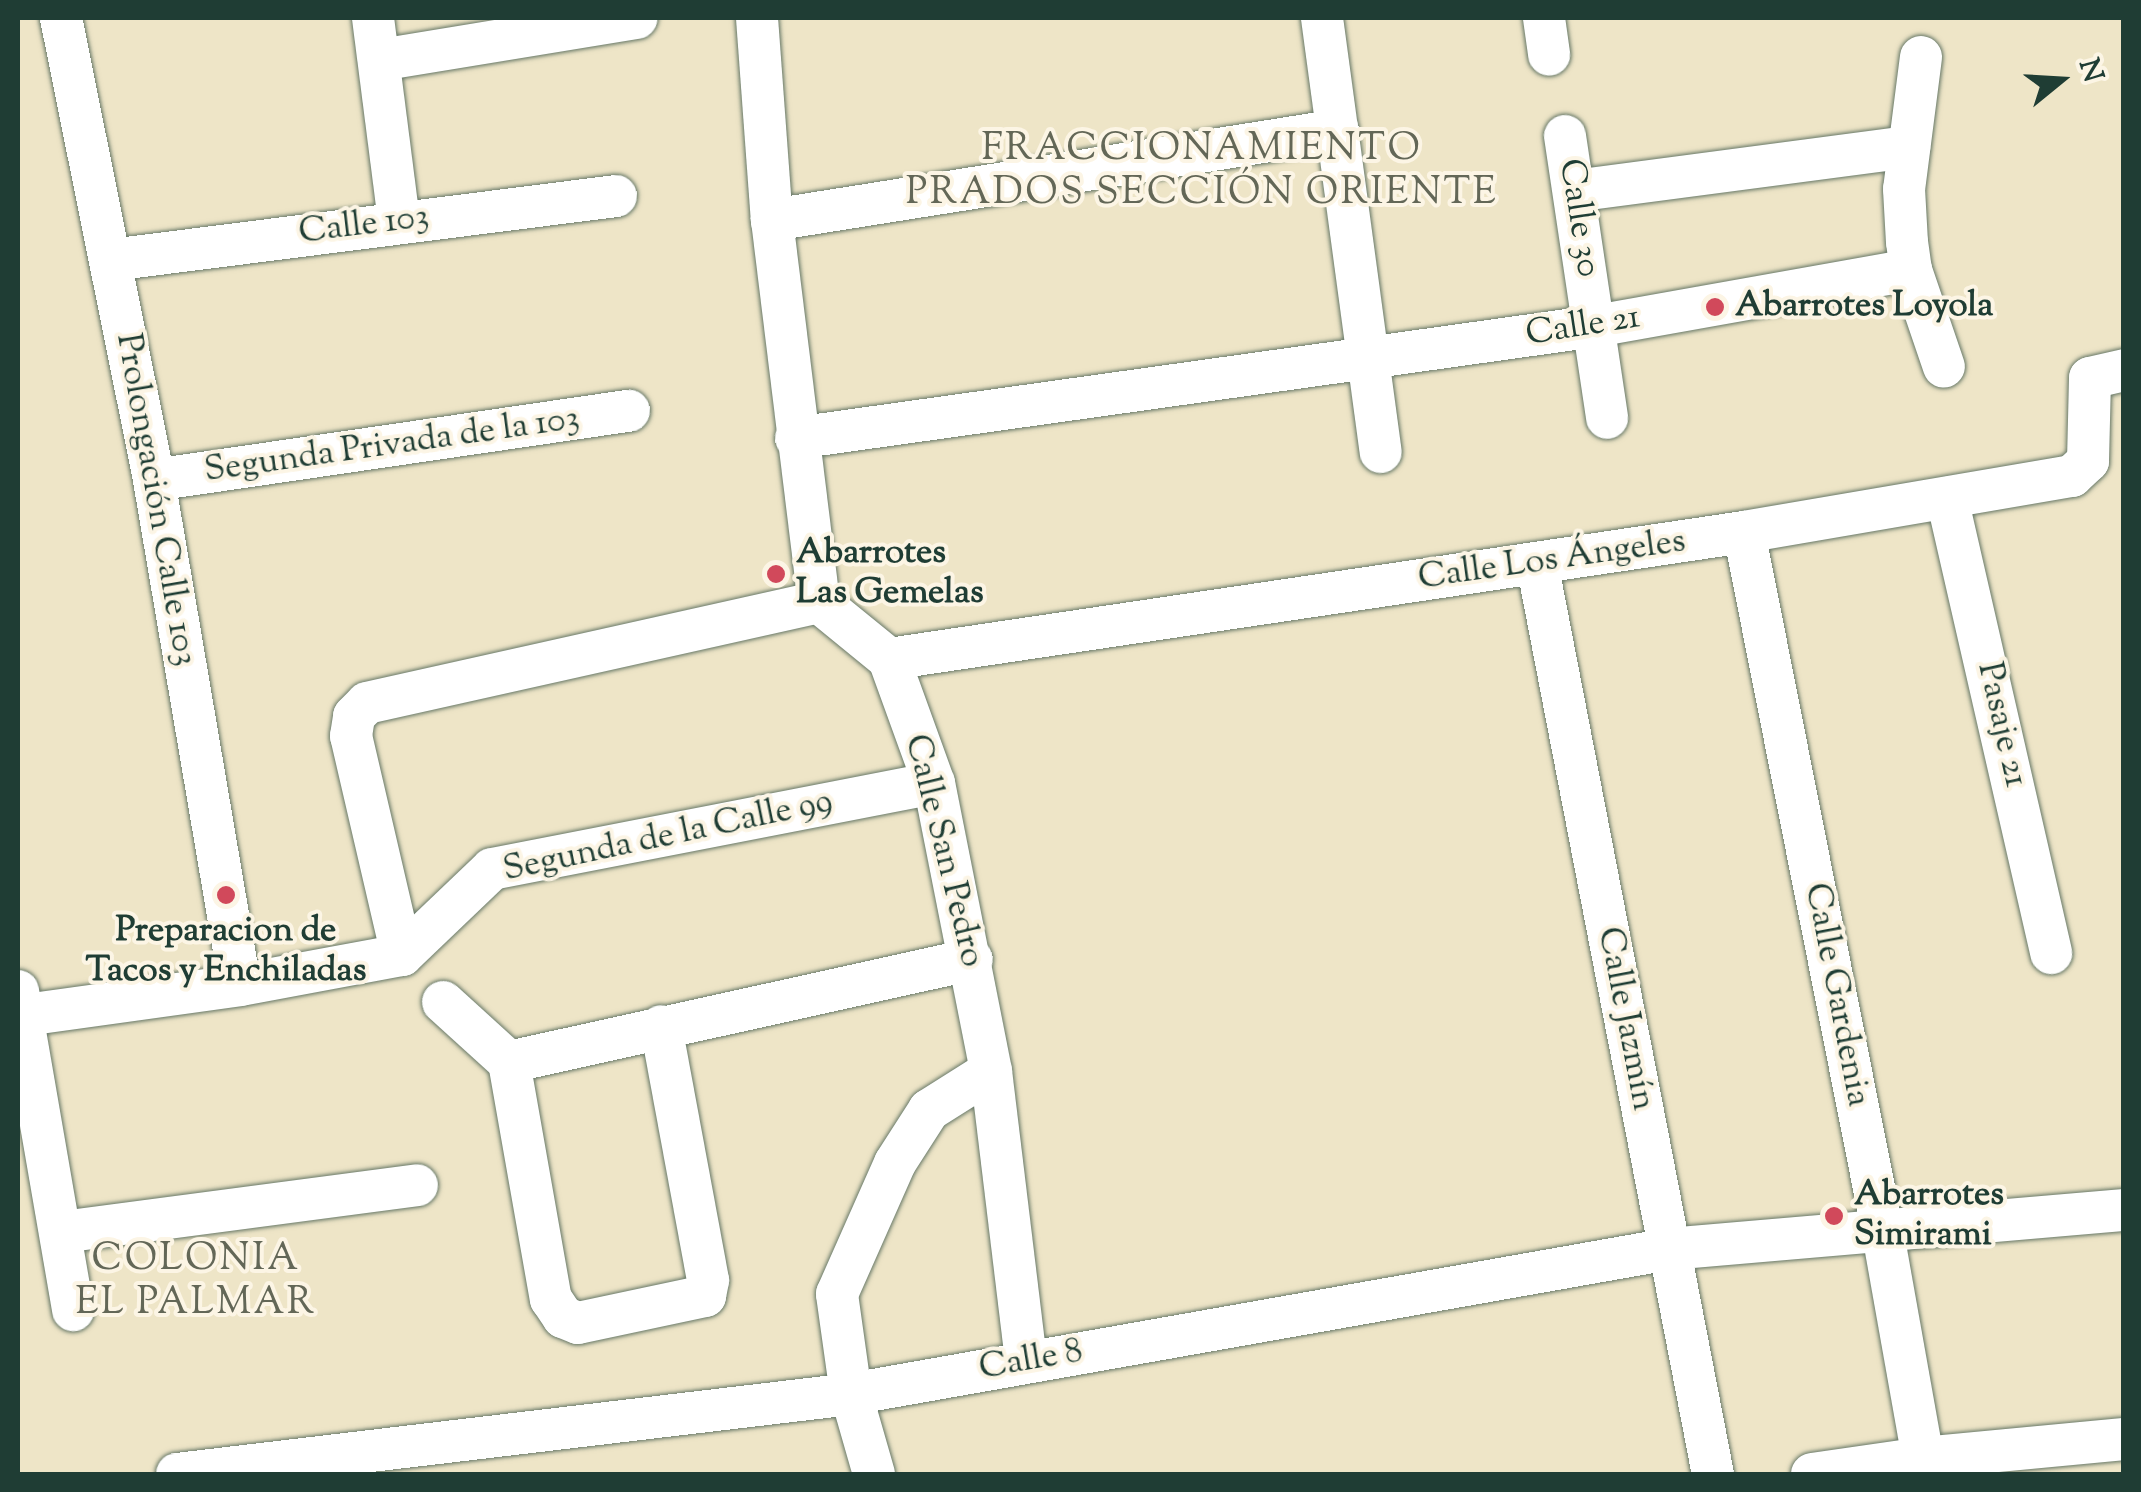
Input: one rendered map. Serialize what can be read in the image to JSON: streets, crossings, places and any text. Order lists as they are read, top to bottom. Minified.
{"streets":{"street":["Calle 30","Calle 103","Calle 21","Segunda Privada de la 103","Prolongación Calle 103","Calle Los Ángeles","Pasaje 21","Segunda de la Calle 99","Calle San Pedro","Calle Gardenia","Calle Jazmín","Calle 8"]},"crossings":[["Calle 30","Calle 21"],["Calle 103","Prolongación Calle 103"],["Segunda Privada de la 103","Prolongación Calle 103"],["Calle Los Ángeles","Pasaje 21"],["Calle Los Ángeles","Calle San Pedro"],["Calle Los Ángeles","Calle Gardenia"],["Calle Los Ángeles","Calle Jazmín"],["Segunda de la Calle 99","Calle San Pedro"],["Calle San Pedro","Calle 8"],["Calle Gardenia","Calle 8"],["Calle Jazmín","Calle 8"]],"districts":["FRACCIONAMIENTO PRADOS SECCIÓN ORIENTE","COLONIA EL PALMAR"],"places":["Abarrotes Loyola","Abarrotes Las Gemelas","Preparacion de Tacos y Enchiladas","Abarrotes Simirami"],"north":"right"}
